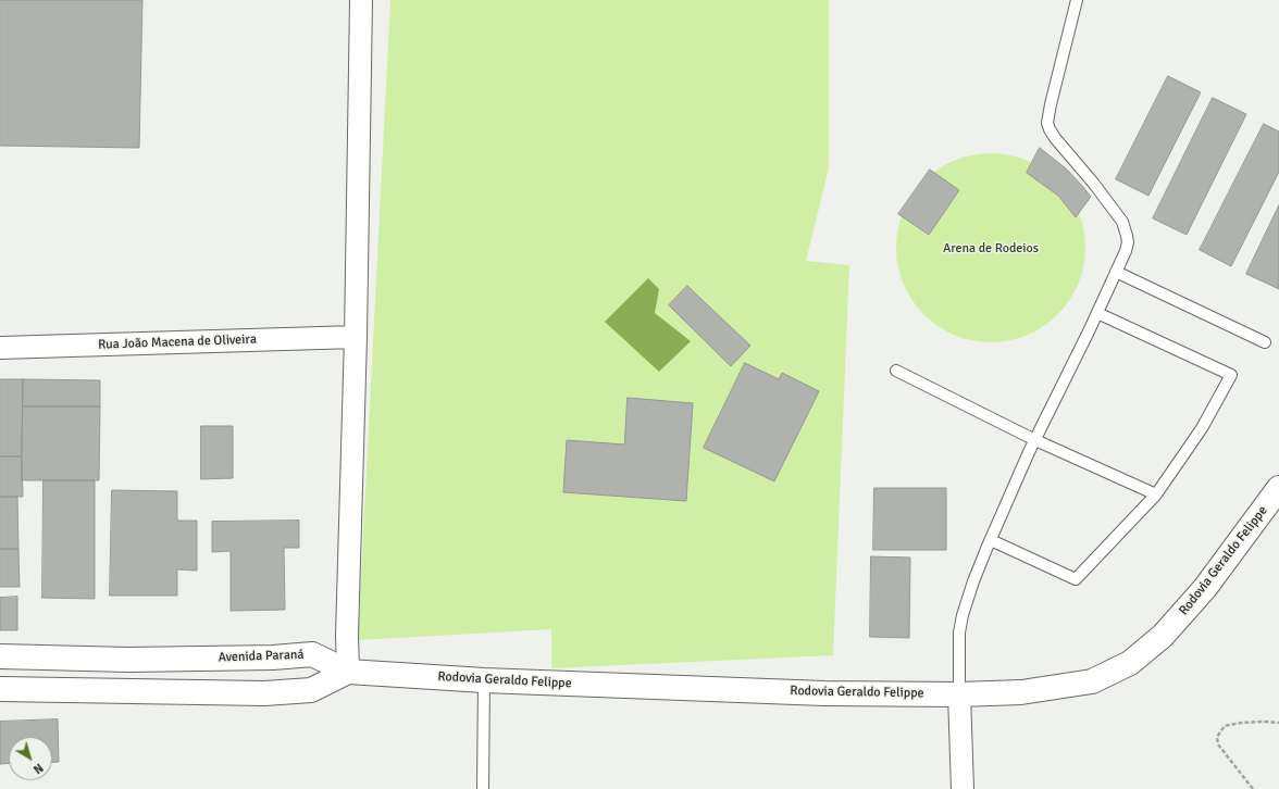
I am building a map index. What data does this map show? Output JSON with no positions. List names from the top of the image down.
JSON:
{
  "streets": {
    "main road": ["Rodovia Geraldo Felippe", "Avenida Paraná"],
    "street": ["Rua João Macena de Oliveira"]
  },
  "crossings": [
    ["Rodovia Geraldo Felippe", "Avenida Paraná"]
  ],
  "parks": ["Arena de Rodeios"],
  "north": "bottom right"
}
